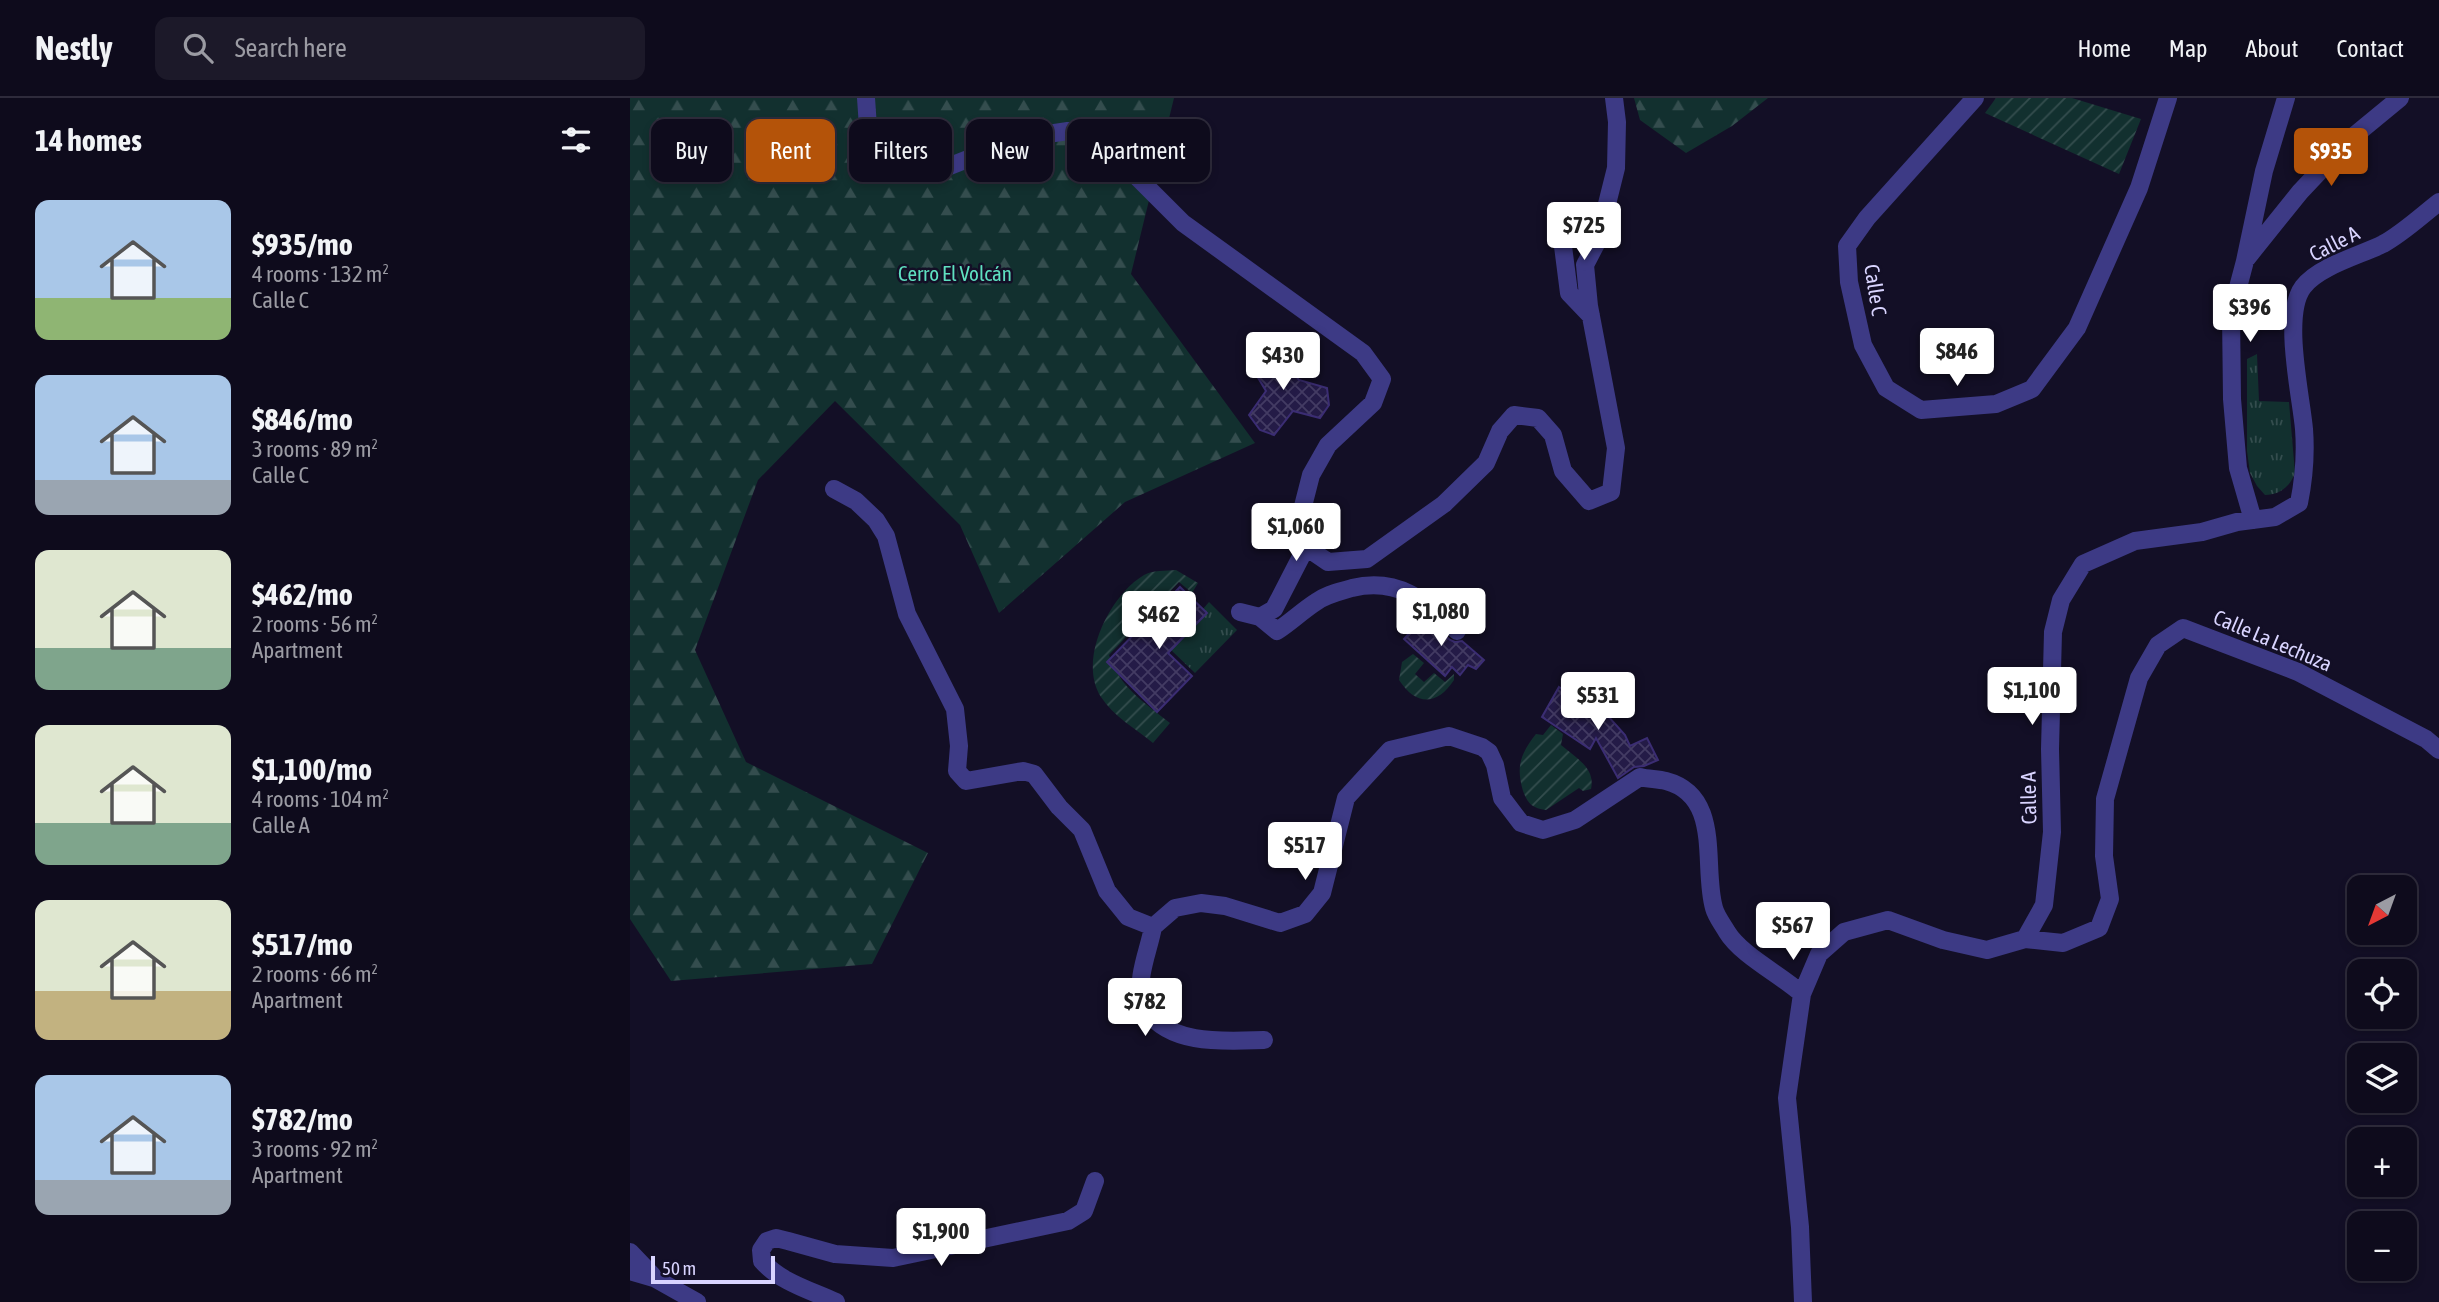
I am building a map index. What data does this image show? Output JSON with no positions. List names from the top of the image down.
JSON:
{
  "streets": {
    "street": ["Calle A", "Calle C", "Calle La Lechuza"]
  },
  "crossings": [
    ["Calle A", "Calle La Lechuza"]
  ],
  "parks": ["Cerro El Volcán"],
  "scale_bar": "50 m",
  "north": "bottom left",
  "page": {
    "header": "Nestly",
    "search": "Search here",
    "nav": [
      "Home",
      "Map",
      "About",
      "Contact"
    ],
    "heading": "14 homes",
    "chip": [
      "Buy",
      "Rent",
      "Filters",
      "New",
      "Apartment"
    ],
    "price": [
      "$935",
      "$725",
      "$396",
      "$846",
      "$430",
      "$1,060",
      "$1,080",
      "$462",
      "$1,100",
      "$531",
      "$517",
      "$567",
      "$782",
      "$1,900"
    ],
    "list": [
      {
        "name": "$935/mo",
        "note": "4 rooms · 132 m² · Calle C"
      },
      {
        "name": "$846/mo",
        "note": "3 rooms · 89 m² · Calle C"
      },
      {
        "name": "$462/mo",
        "note": "2 rooms · 56 m² · Apartment"
      },
      {
        "name": "$1,100/mo",
        "note": "4 rooms · 104 m² · Calle A"
      },
      {
        "name": "$517/mo",
        "note": "2 rooms · 66 m² · Apartment"
      },
      {
        "name": "$782/mo",
        "note": "3 rooms · 92 m² · Apartment"
      }
    ],
    "map_buttons": ["+", "−"],
    "scale": "50 m"
  }
}
